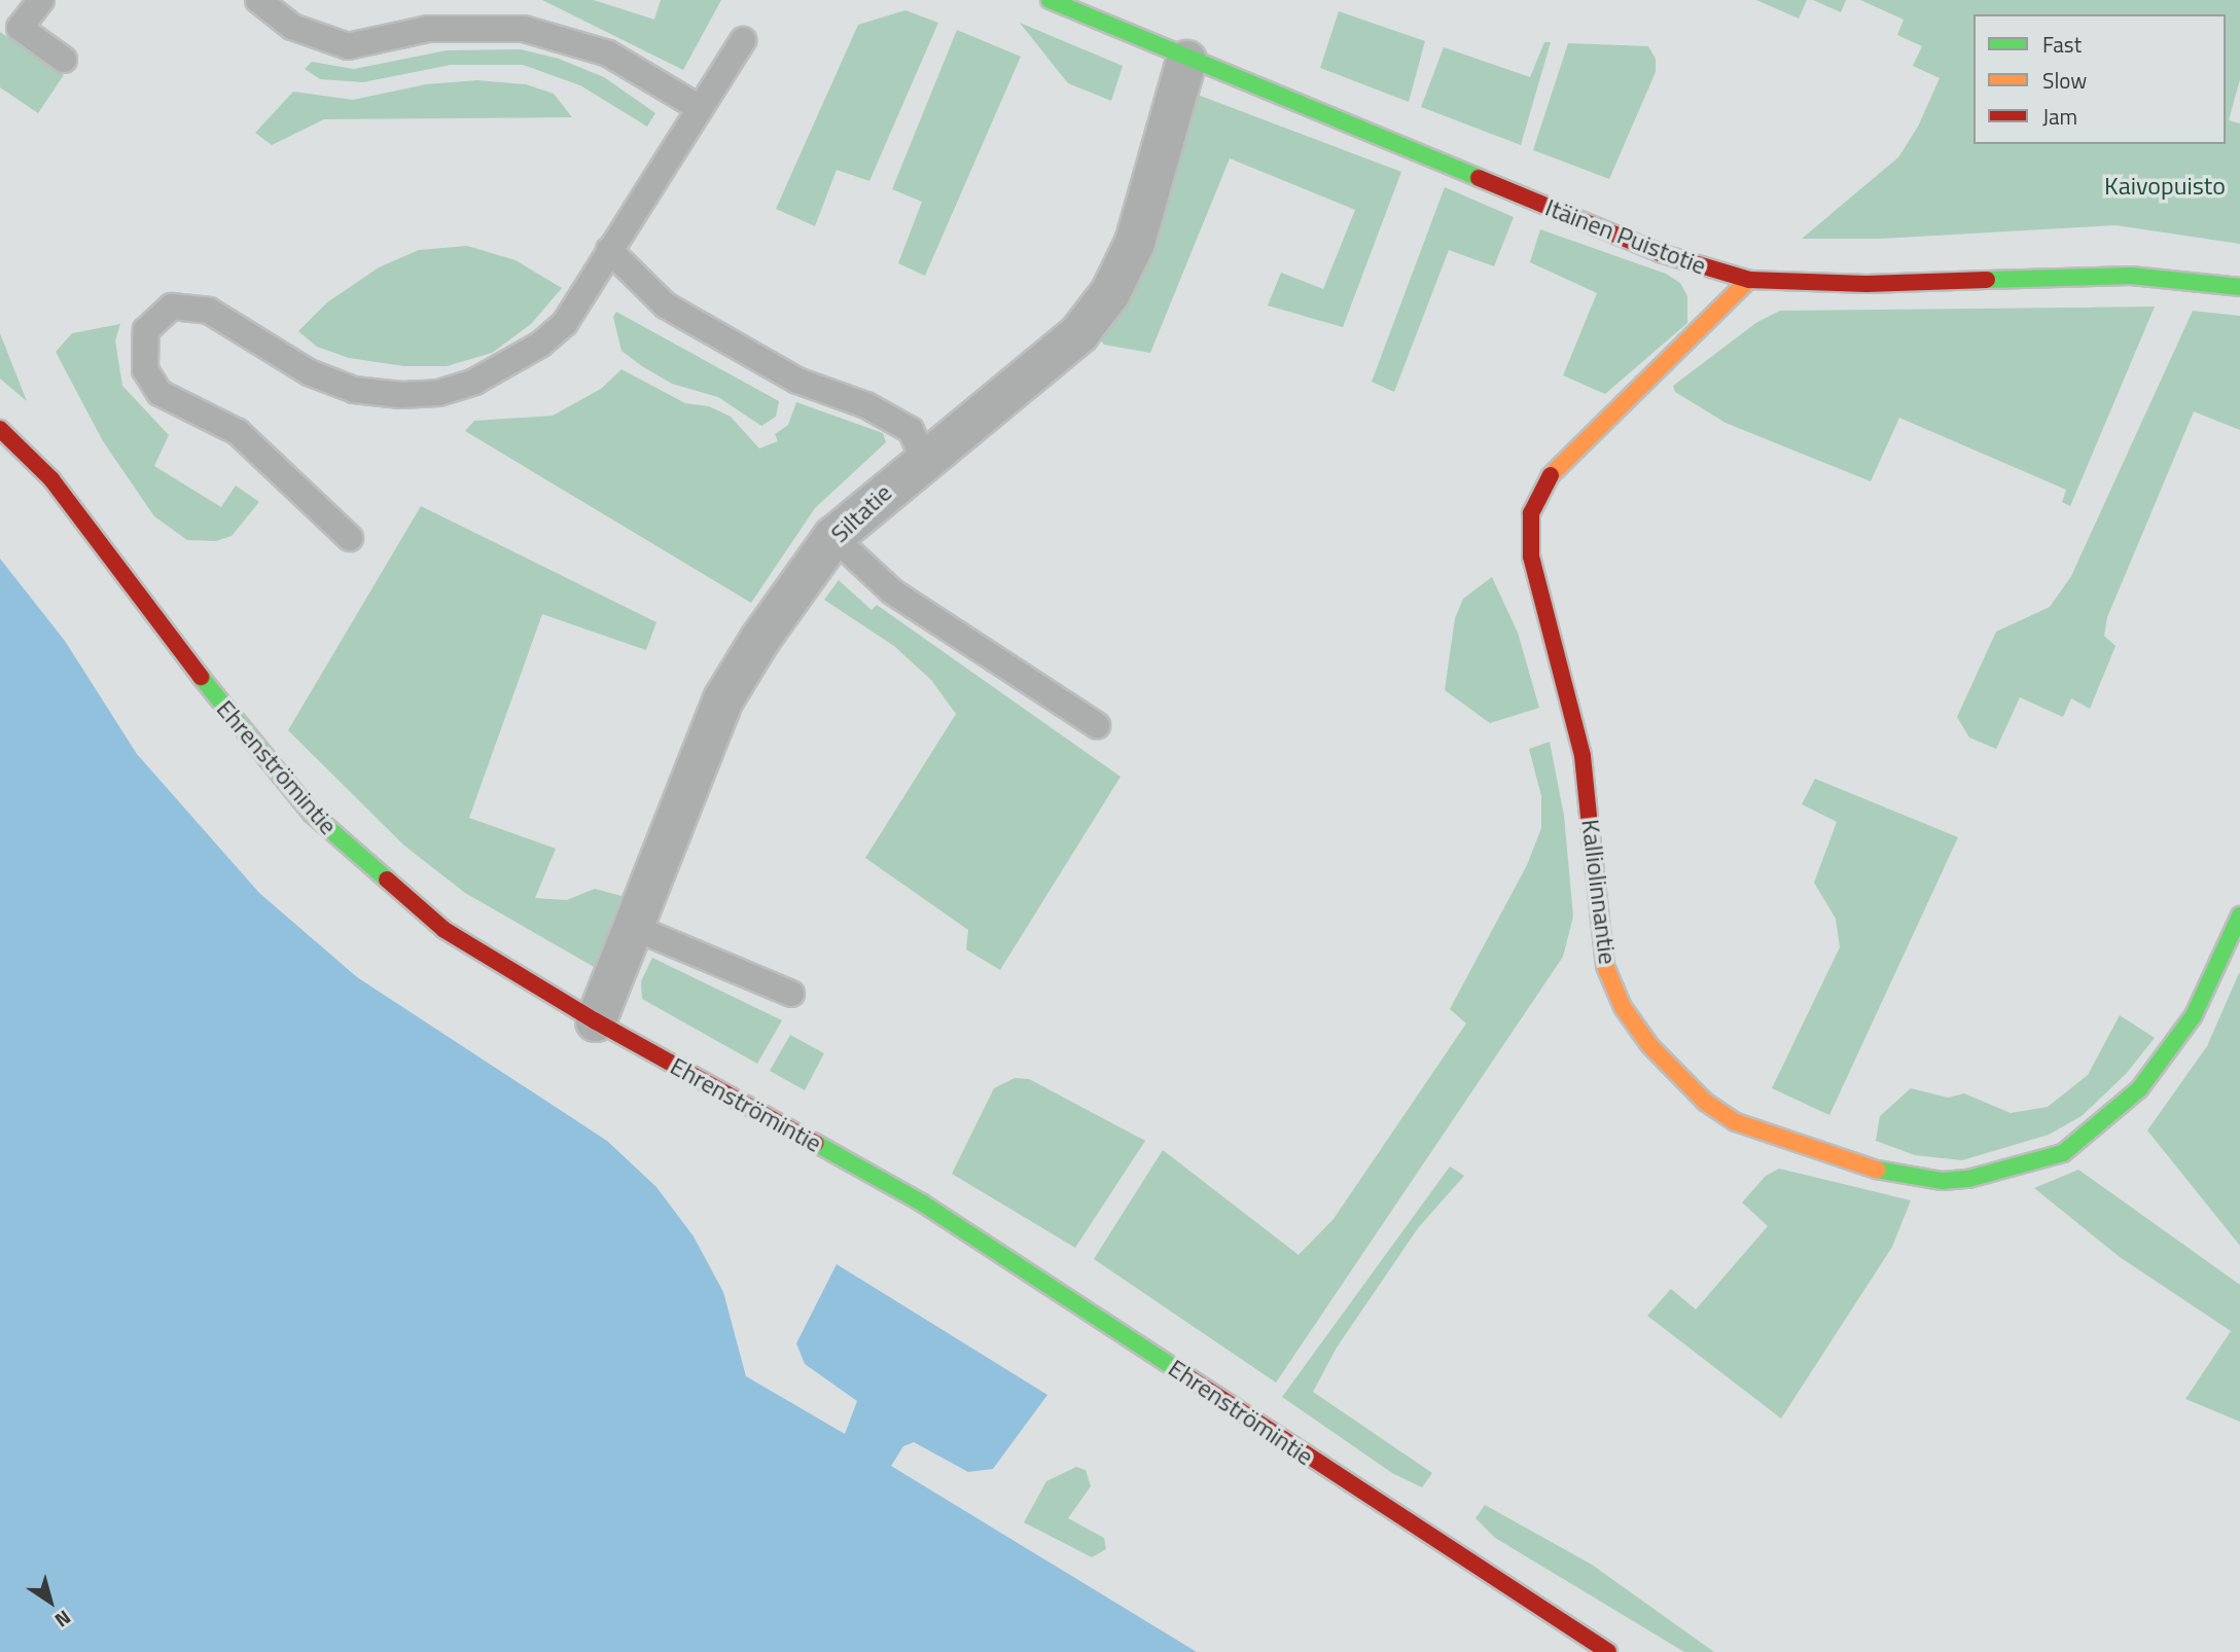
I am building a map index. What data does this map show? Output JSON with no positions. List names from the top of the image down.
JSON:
{
  "streets": {
    "street": [
      "Itäinen Puistotie",
      "Siltatie",
      "Ehrenströmintie",
      "Kalliolinnantie"
    ]
  },
  "crossings": [
    ["Itäinen Puistotie", "Siltatie"],
    ["Itäinen Puistotie", "Kalliolinnantie"],
    ["Siltatie", "Ehrenströmintie"]
  ],
  "parks": ["Kaivopuisto"],
  "legend": ["Fast", "Slow", "Jam"],
  "north": "bottom right"
}
